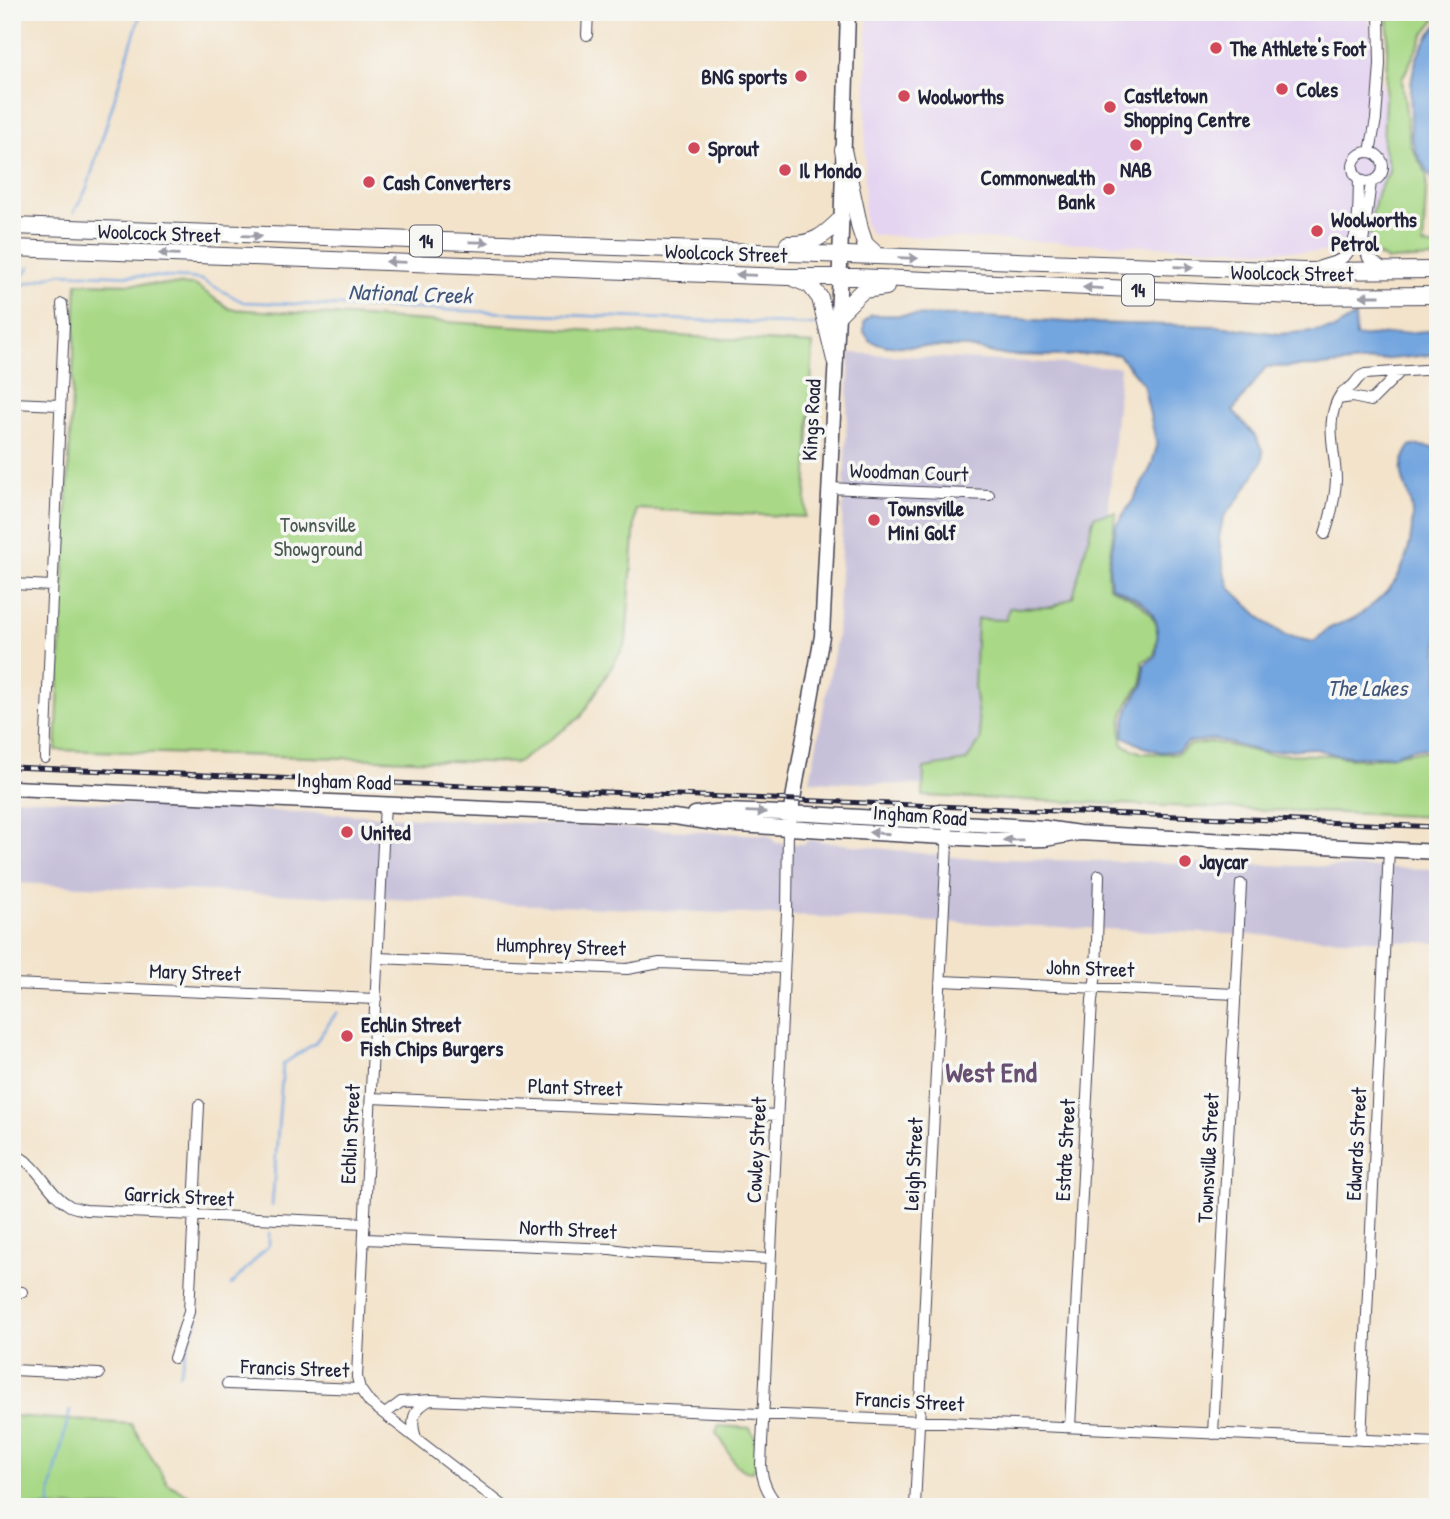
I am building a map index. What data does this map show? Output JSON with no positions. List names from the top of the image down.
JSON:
{
  "streets": {
    "main road": [
      "Woolcock Street",
      "14",
      "Kings Road",
      "Ingham Road"
    ],
    "street": [
      "Woodman Court",
      "Humphrey Street",
      "John Street",
      "Mary Street",
      "Plant Street",
      "Echlin Street",
      "Edwards Street",
      "Cowley Street",
      "Estate Street",
      "Townsville Street",
      "Leigh Street",
      "Garrick Street",
      "North Street",
      "Francis Street"
    ]
  },
  "crossings": [
    ["Woolcock Street", "Kings Road"],
    ["Kings Road", "Woodman Court"],
    ["Kings Road", "Ingham Road"],
    ["Kings Road", "Cowley Street"],
    ["Ingham Road", "Echlin Street"],
    ["Ingham Road", "Edwards Street"],
    ["Ingham Road", "Cowley Street"],
    ["Ingham Road", "Leigh Street"],
    ["Humphrey Street", "Echlin Street"],
    ["Humphrey Street", "Cowley Street"],
    ["John Street", "Estate Street"],
    ["John Street", "Townsville Street"],
    ["John Street", "Leigh Street"],
    ["Mary Street", "Echlin Street"],
    ["Plant Street", "Echlin Street"],
    ["Plant Street", "Cowley Street"],
    ["Echlin Street", "Garrick Street"],
    ["Echlin Street", "North Street"],
    ["Echlin Street", "Francis Street"],
    ["Edwards Street", "Francis Street"],
    ["Cowley Street", "North Street"],
    ["Cowley Street", "Francis Street"],
    ["Estate Street", "Francis Street"],
    ["Townsville Street", "Francis Street"],
    ["Leigh Street", "Francis Street"]
  ],
  "districts": ["West End"],
  "water": ["National Creek", "The Lakes"],
  "parks": ["Townsville Showground"],
  "places": [
    "The Athlete's Foot",
    "BNG sports",
    "Coles",
    "Woolworths",
    "Castletown Shopping Centre",
    "NAB",
    "Sprout",
    "Il Mondo",
    "Cash Converters",
    "Commonwealth Bank",
    "Woolworths Petrol",
    "Townsville Mini Golf",
    "United",
    "Jaycar",
    "Echlin Street Fish Chips Burgers"
  ]
}
